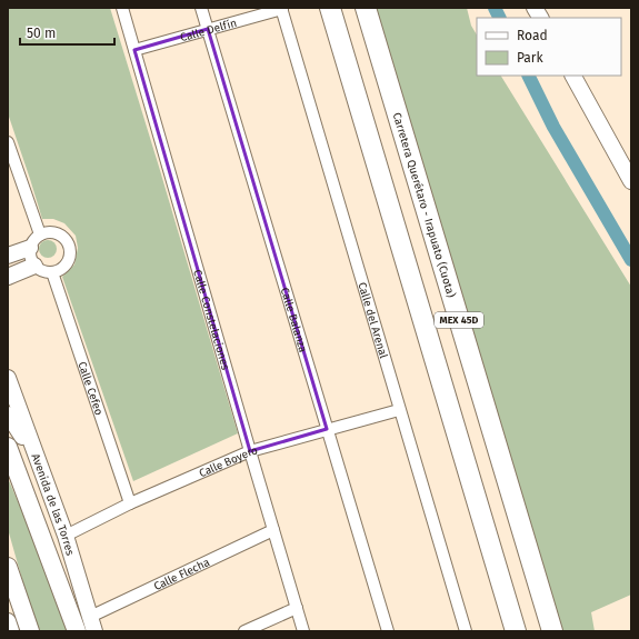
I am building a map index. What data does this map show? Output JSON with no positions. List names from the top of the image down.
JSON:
{
  "streets": {
    "highway": ["Carretera Querétaro - Irapuato (Cuota)", "MEX 45D"],
    "main road": ["Avenida de las Torres"],
    "street": [
      "Calle Delfín",
      "Calle Balanza",
      "Calle Constelaciones",
      "Calle del Arenal",
      "Calle Cefeo",
      "Calle Boyero",
      "Calle Flecha"
    ]
  },
  "crossings": [
    ["Calle Delfín", "Calle Balanza"],
    ["Calle Delfín", "Calle Constelaciones"],
    ["Calle Delfín", "Calle del Arenal"],
    ["Calle Balanza", "Calle Boyero"],
    ["Calle Constelaciones", "Calle Boyero"],
    ["Calle Constelaciones", "Calle Flecha"],
    ["Calle del Arenal", "Calle Boyero"],
    ["Calle Cefeo", "Calle Boyero"],
    ["Calle Boyero", "Avenida de las Torres"],
    ["Avenida de las Torres", "Calle Flecha"]
  ],
  "legend": ["Road", "Park"],
  "scale_bar": "50 m"
}
